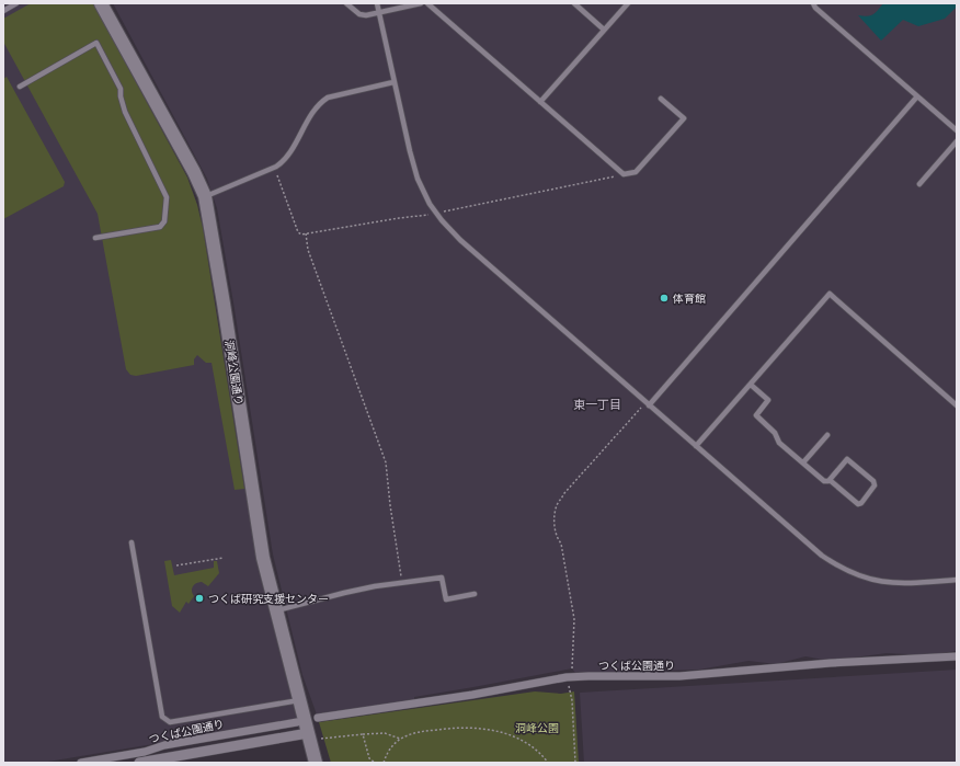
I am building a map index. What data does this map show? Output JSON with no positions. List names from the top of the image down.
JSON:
{
  "streets": {
    "street": ["洞峰公園通り", "つくば公園通り"]
  },
  "districts": ["東一丁目"],
  "parks": ["洞峰公園"],
  "places": ["体育館", "つくば研究支援センター"]
}
